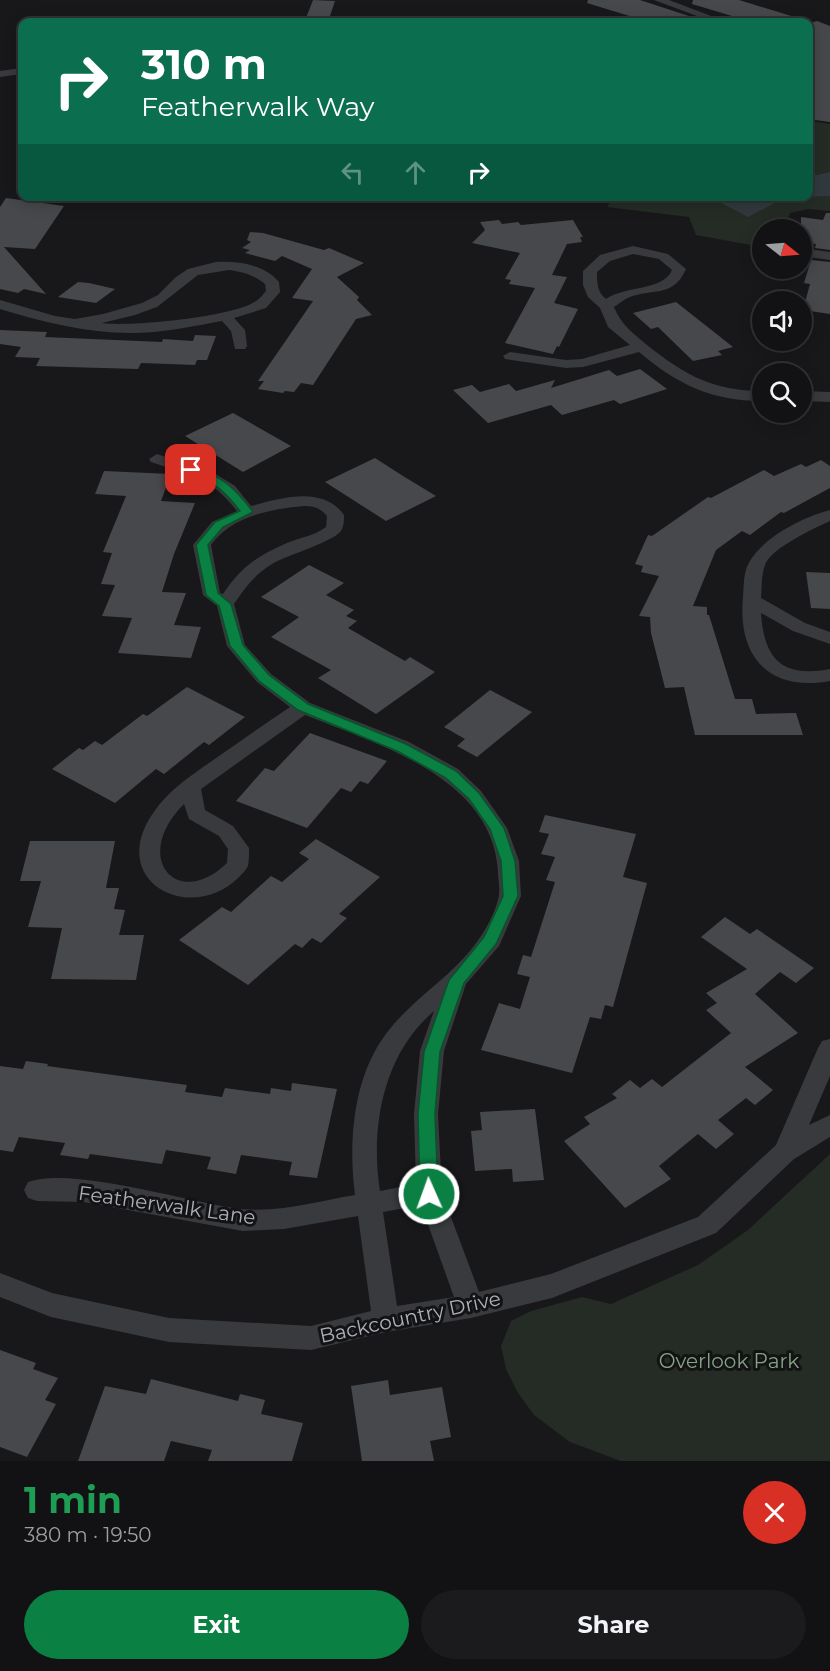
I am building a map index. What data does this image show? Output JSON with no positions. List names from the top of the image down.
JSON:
{
  "streets": {
    "street": ["Featherwalk Lane", "Backcountry Drive"]
  },
  "parks": ["Overlook Park"],
  "north": "right",
  "page": {
    "turn": ["310 m", "Featherwalk Way"],
    "heading": ["1 min", "380 m · 19:50"],
    "buttons": ["Exit", "Share"]
  }
}
